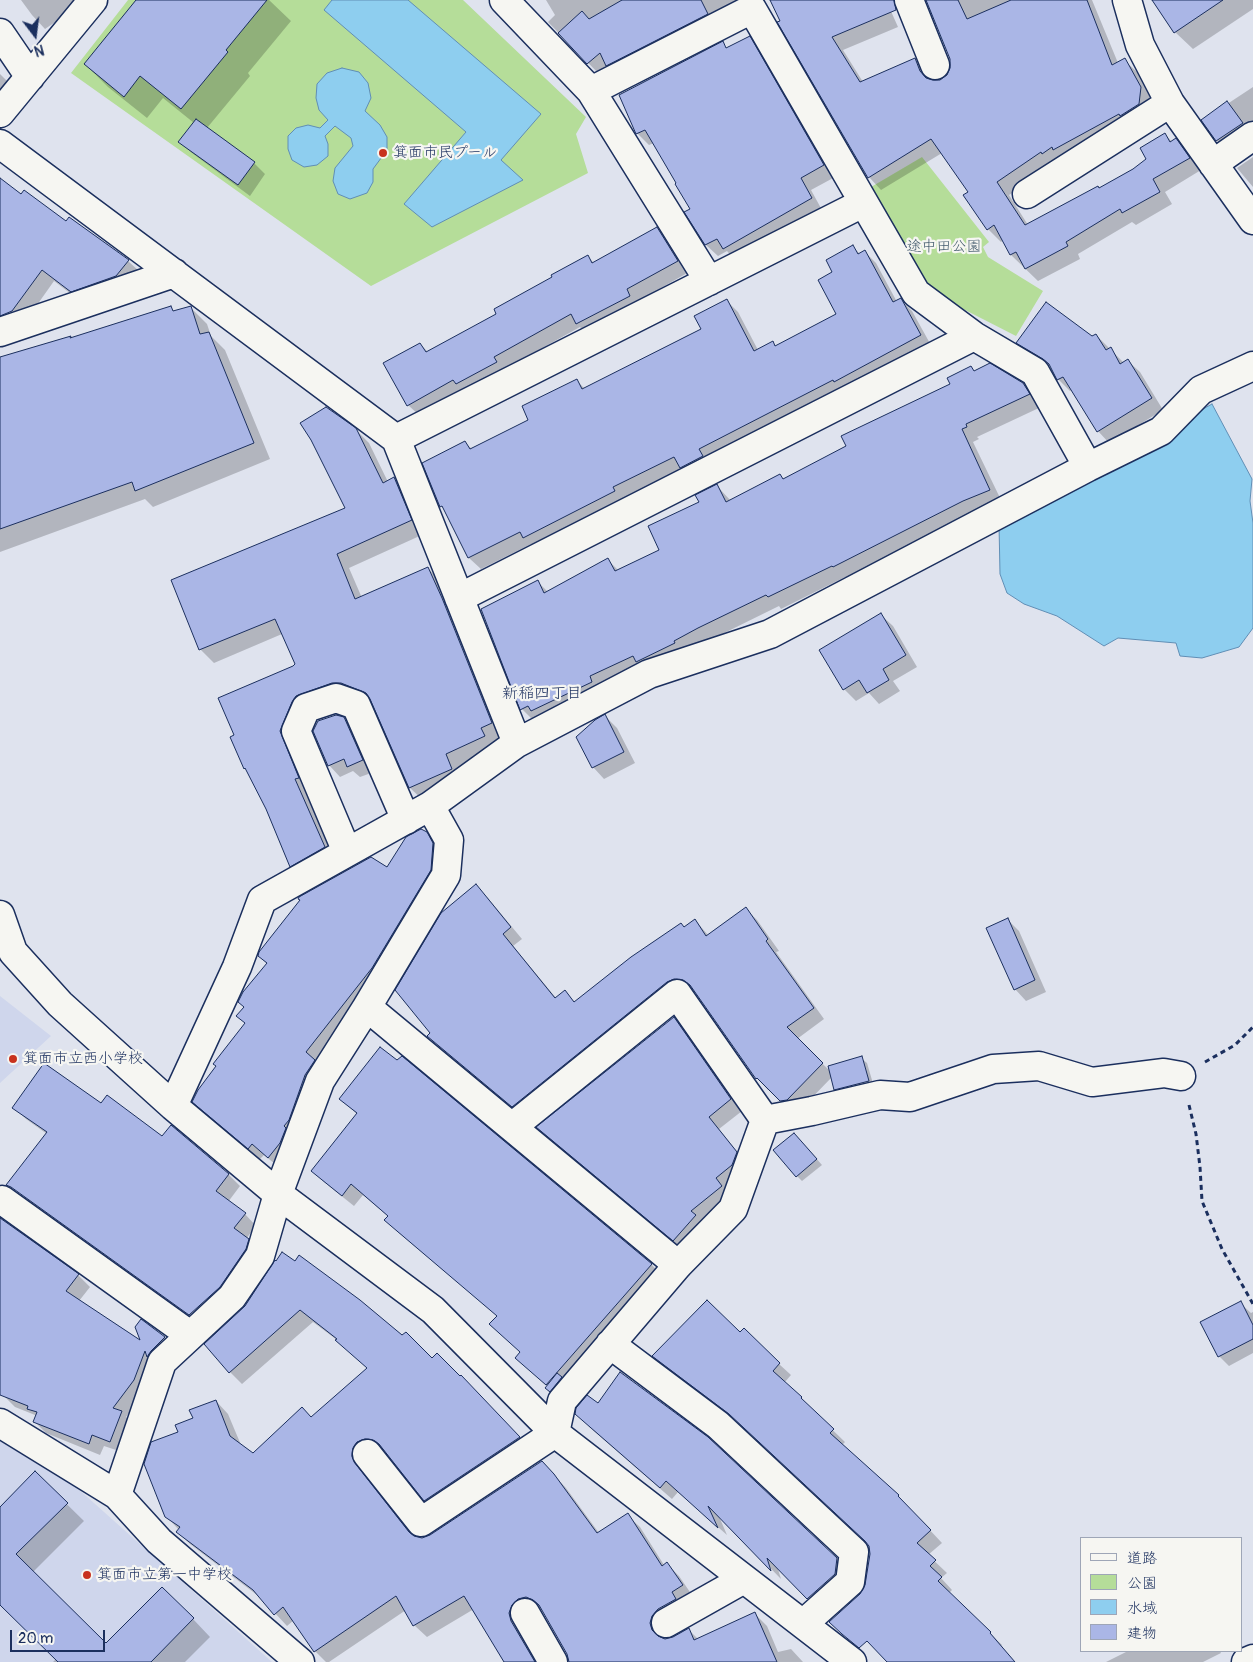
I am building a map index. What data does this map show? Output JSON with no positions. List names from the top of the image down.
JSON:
{
  "districts": ["新稲四丁目"],
  "parks": ["途中田公園"],
  "places": ["箕面市民プール", "箕面市立西小学校", "箕面市立第一中学校"],
  "legend": [
    "道路",
    "公園",
    "水域",
    "建物"
  ],
  "scale_bar": "20 m",
  "north": "bottom"
}
